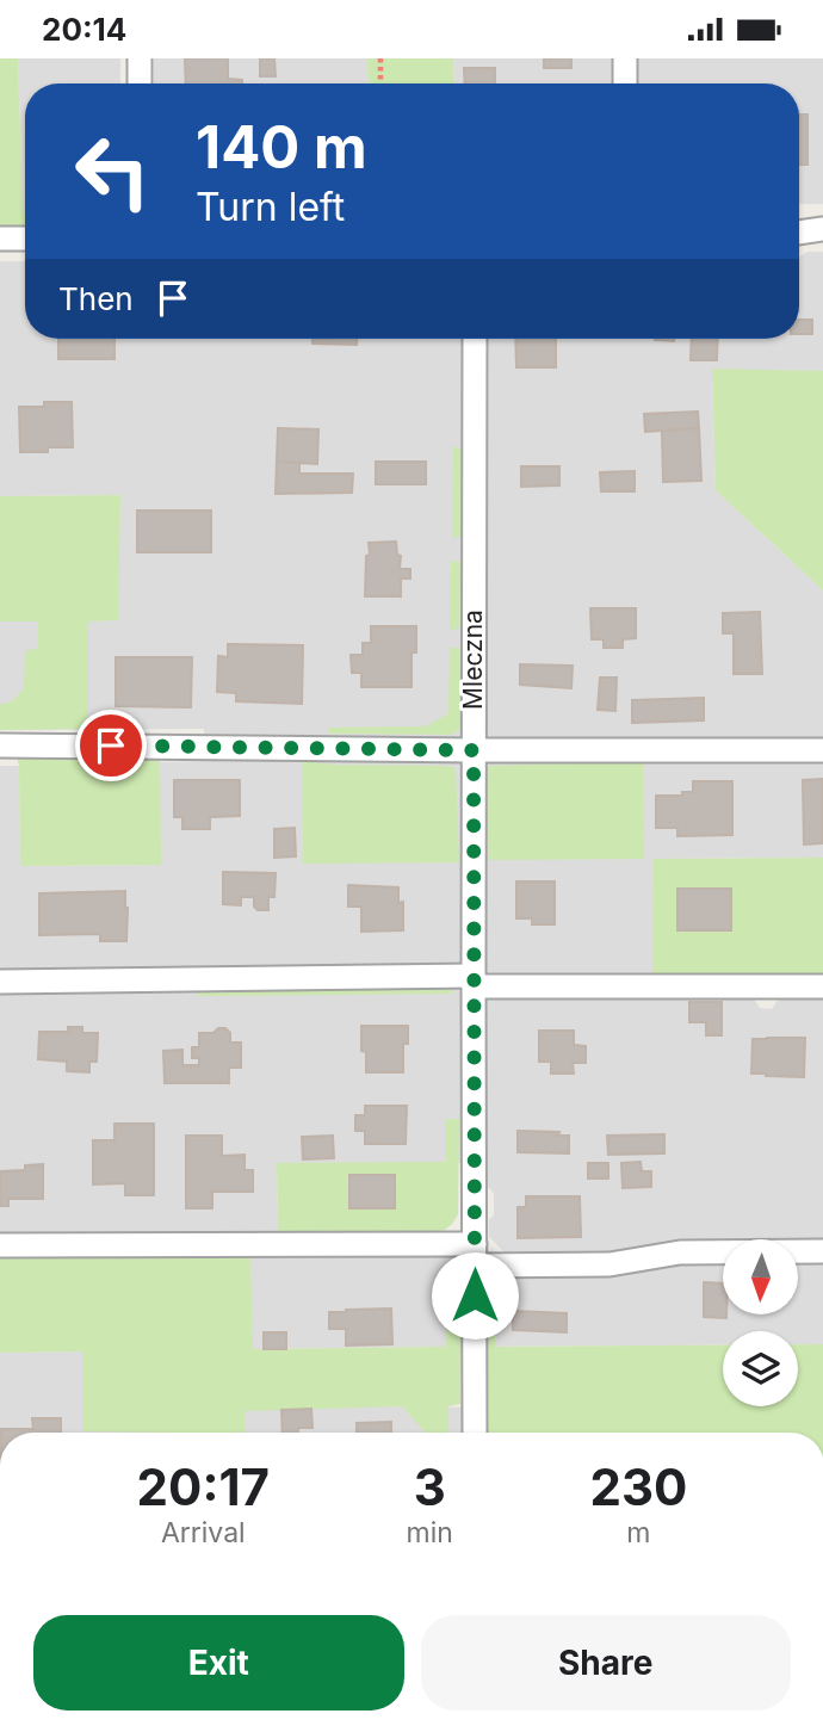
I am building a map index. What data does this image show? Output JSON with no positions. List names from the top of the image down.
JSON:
{
  "streets": {
    "street": ["Mleczna"]
  },
  "north": "bottom",
  "page": {
    "status": "20:14",
    "turn": ["140 m", "Turn left"],
    "then": "Then",
    "eta": [
      "20:17",
      "Arrival",
      "3",
      "min",
      "230",
      "m"
    ],
    "buttons": ["Exit", "Share"]
  }
}
